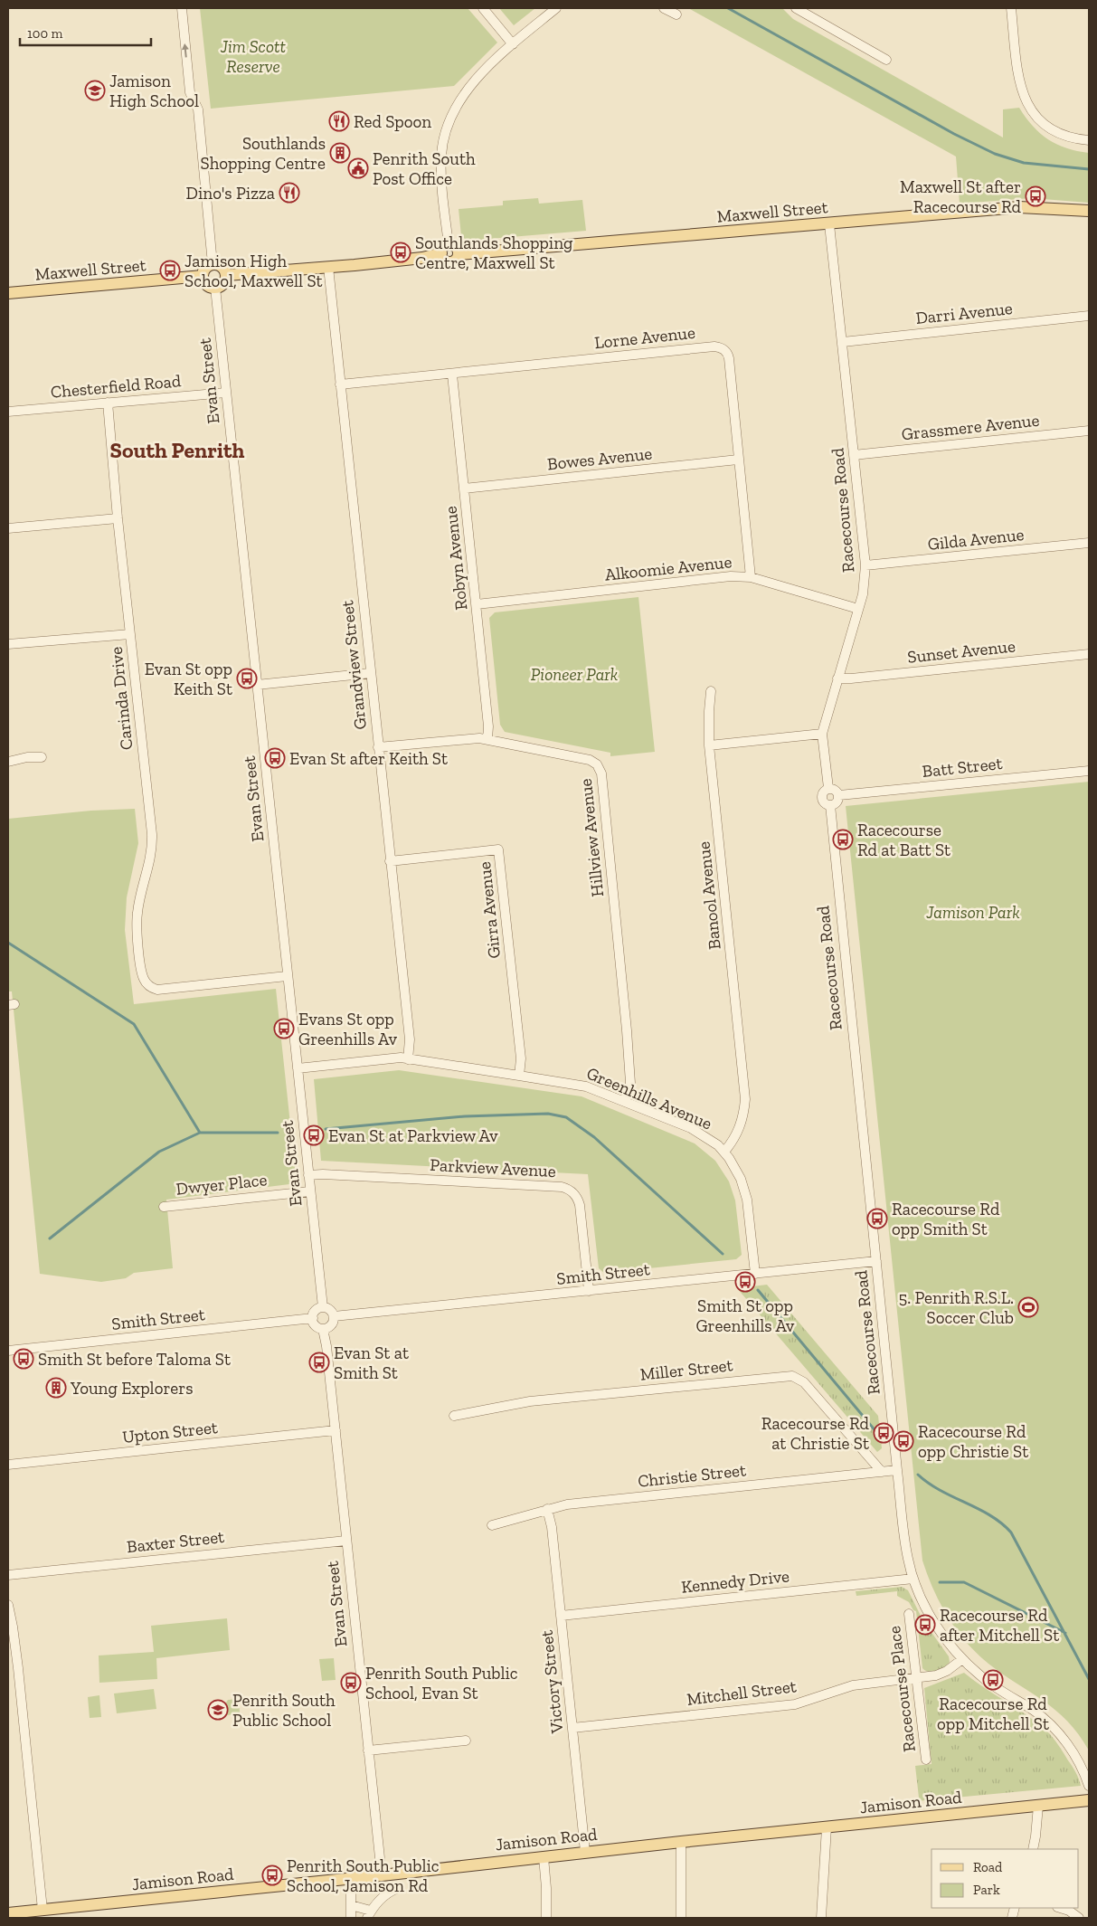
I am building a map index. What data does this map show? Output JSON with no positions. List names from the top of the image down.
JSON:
{
  "streets": {
    "main road": ["Maxwell Street", "Jamison Road"],
    "street": [
      "Darri Avenue",
      "Lorne Avenue",
      "Evan Street",
      "Chesterfield Road",
      "Grassmere Avenue",
      "Bowes Avenue",
      "Racecourse Road",
      "Gilda Avenue",
      "Robyn Avenue",
      "Alkoomie Avenue",
      "Sunset Avenue",
      "Grandview Street",
      "Carinda Drive",
      "Batt Street",
      "Hillview Avenue",
      "Banool Avenue",
      "Girra Avenue",
      "Greenhills Avenue",
      "Parkview Avenue",
      "Dwyer Place",
      "Smith Street",
      "Miller Street",
      "Upton Street",
      "Christie Street",
      "Baxter Street",
      "Kennedy Drive",
      "Victory Street",
      "Racecourse Place",
      "Mitchell Street"
    ]
  },
  "crossings": [
    ["Maxwell Street", "Evan Street"],
    ["Maxwell Street", "Racecourse Road"],
    ["Darri Avenue", "Racecourse Road"],
    ["Lorne Avenue", "Bowes Avenue"],
    ["Lorne Avenue", "Robyn Avenue"],
    ["Lorne Avenue", "Alkoomie Avenue"],
    ["Lorne Avenue", "Grandview Street"],
    ["Evan Street", "Chesterfield Road"],
    ["Evan Street", "Carinda Drive"],
    ["Evan Street", "Greenhills Avenue"],
    ["Evan Street", "Parkview Avenue"],
    ["Evan Street", "Dwyer Place"],
    ["Evan Street", "Smith Street"],
    ["Evan Street", "Upton Street"],
    ["Evan Street", "Baxter Street"],
    ["Evan Street", "Jamison Road"],
    ["Chesterfield Road", "Carinda Drive"],
    ["Grassmere Avenue", "Racecourse Road"],
    ["Bowes Avenue", "Robyn Avenue"],
    ["Racecourse Road", "Gilda Avenue"],
    ["Racecourse Road", "Alkoomie Avenue"],
    ["Racecourse Road", "Sunset Avenue"],
    ["Racecourse Road", "Batt Street"],
    ["Racecourse Road", "Smith Street"],
    ["Racecourse Road", "Christie Street"],
    ["Racecourse Road", "Kennedy Drive"],
    ["Racecourse Road", "Mitchell Street"],
    ["Robyn Avenue", "Alkoomie Avenue"],
    ["Robyn Avenue", "Hillview Avenue"],
    ["Grandview Street", "Hillview Avenue"],
    ["Grandview Street", "Girra Avenue"],
    ["Grandview Street", "Greenhills Avenue"],
    ["Hillview Avenue", "Greenhills Avenue"],
    ["Banool Avenue", "Greenhills Avenue"],
    ["Girra Avenue", "Greenhills Avenue"],
    ["Greenhills Avenue", "Smith Street"],
    ["Parkview Avenue", "Smith Street"],
    ["Miller Street", "Christie Street"],
    ["Christie Street", "Victory Street"],
    ["Kennedy Drive", "Victory Street"],
    ["Victory Street", "Mitchell Street"],
    ["Victory Street", "Jamison Road"],
    ["Racecourse Place", "Mitchell Street"]
  ],
  "districts": ["South Penrith"],
  "parks": ["Jim Scott Reserve", "Pioneer Park", "Jamison Park"],
  "places": {
    "school or university": ["Jamison High School", "Penrith South Public School"],
    "restaurant": ["Red Spoon", "Dino's Pizza"],
    "building": ["Southlands Shopping Centre", "Young Explorers"],
    "public building": ["Penrith South Post Office"],
    "bus stop": [
      "Maxwell St after Racecourse Rd",
      "Southlands Shopping Centre, Maxwell St",
      "Jamison High School, Maxwell St",
      "Evan St opp Keith St",
      "Evan St after Keith St",
      "Racecourse Rd at Batt St",
      "Evans St opp Greenhills Av",
      "Evan St at Parkview Av",
      "Racecourse Rd opp Smith St",
      "Smith St opp Greenhills Av",
      "Smith St before Taloma St",
      "Evan St at Smith St",
      "Racecourse Rd at Christie St",
      "Racecourse Rd opp Christie St",
      "Racecourse Rd after Mitchell St",
      "Racecourse Rd opp Mitchell St",
      "Penrith South Public School, Evan St",
      "Penrith South Public School, Jamison Rd"
    ],
    "sports": ["5. Penrith R.S.L. Soccer Club"]
  },
  "legend": ["Road", "Park"],
  "scale_bar": "100 m"
}
